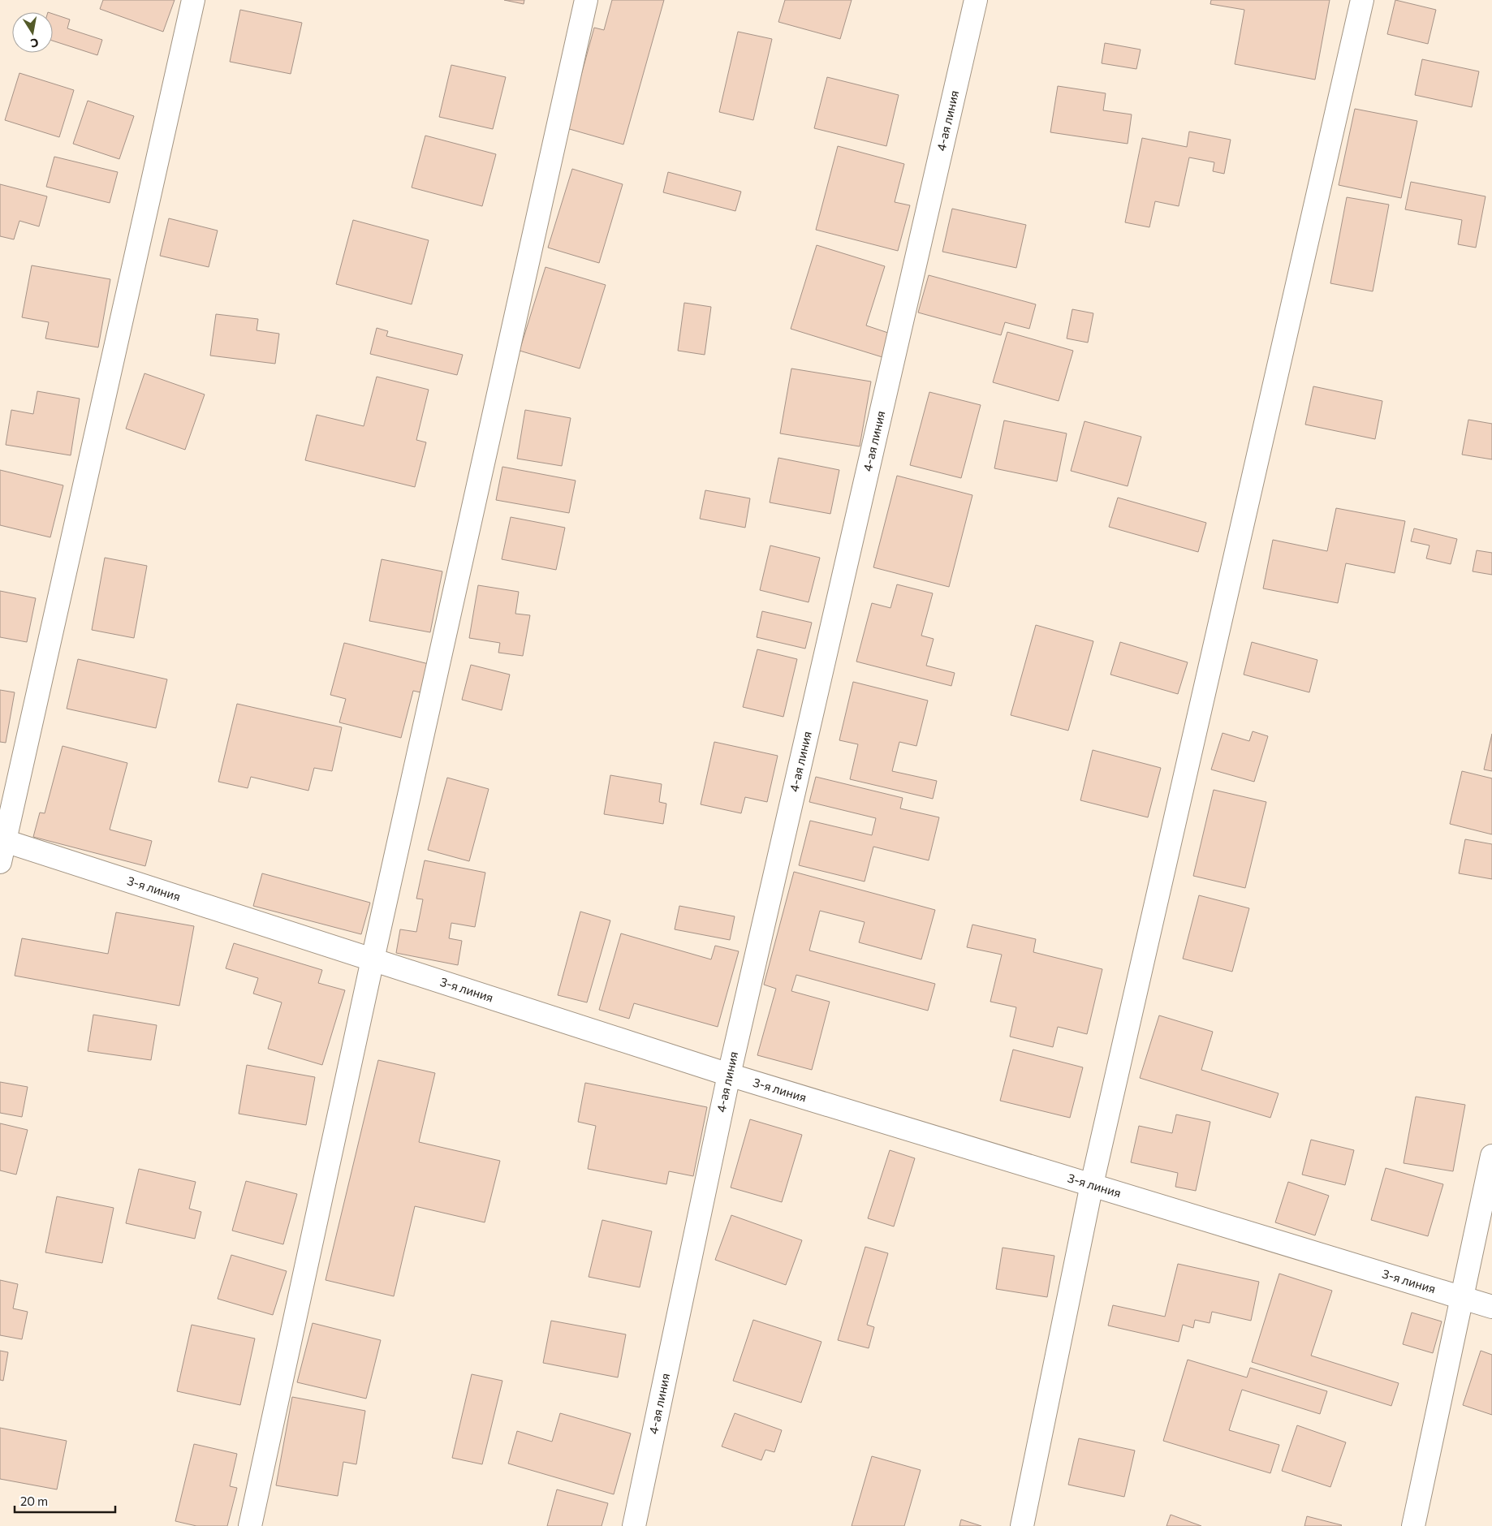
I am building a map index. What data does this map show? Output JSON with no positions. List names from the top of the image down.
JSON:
{
  "streets": {
    "street": ["4-ая линия", "3-я линия"]
  },
  "crossings": [
    ["4-ая линия", "3-я линия"]
  ],
  "scale_bar": "20 m",
  "north": "bottom"
}
